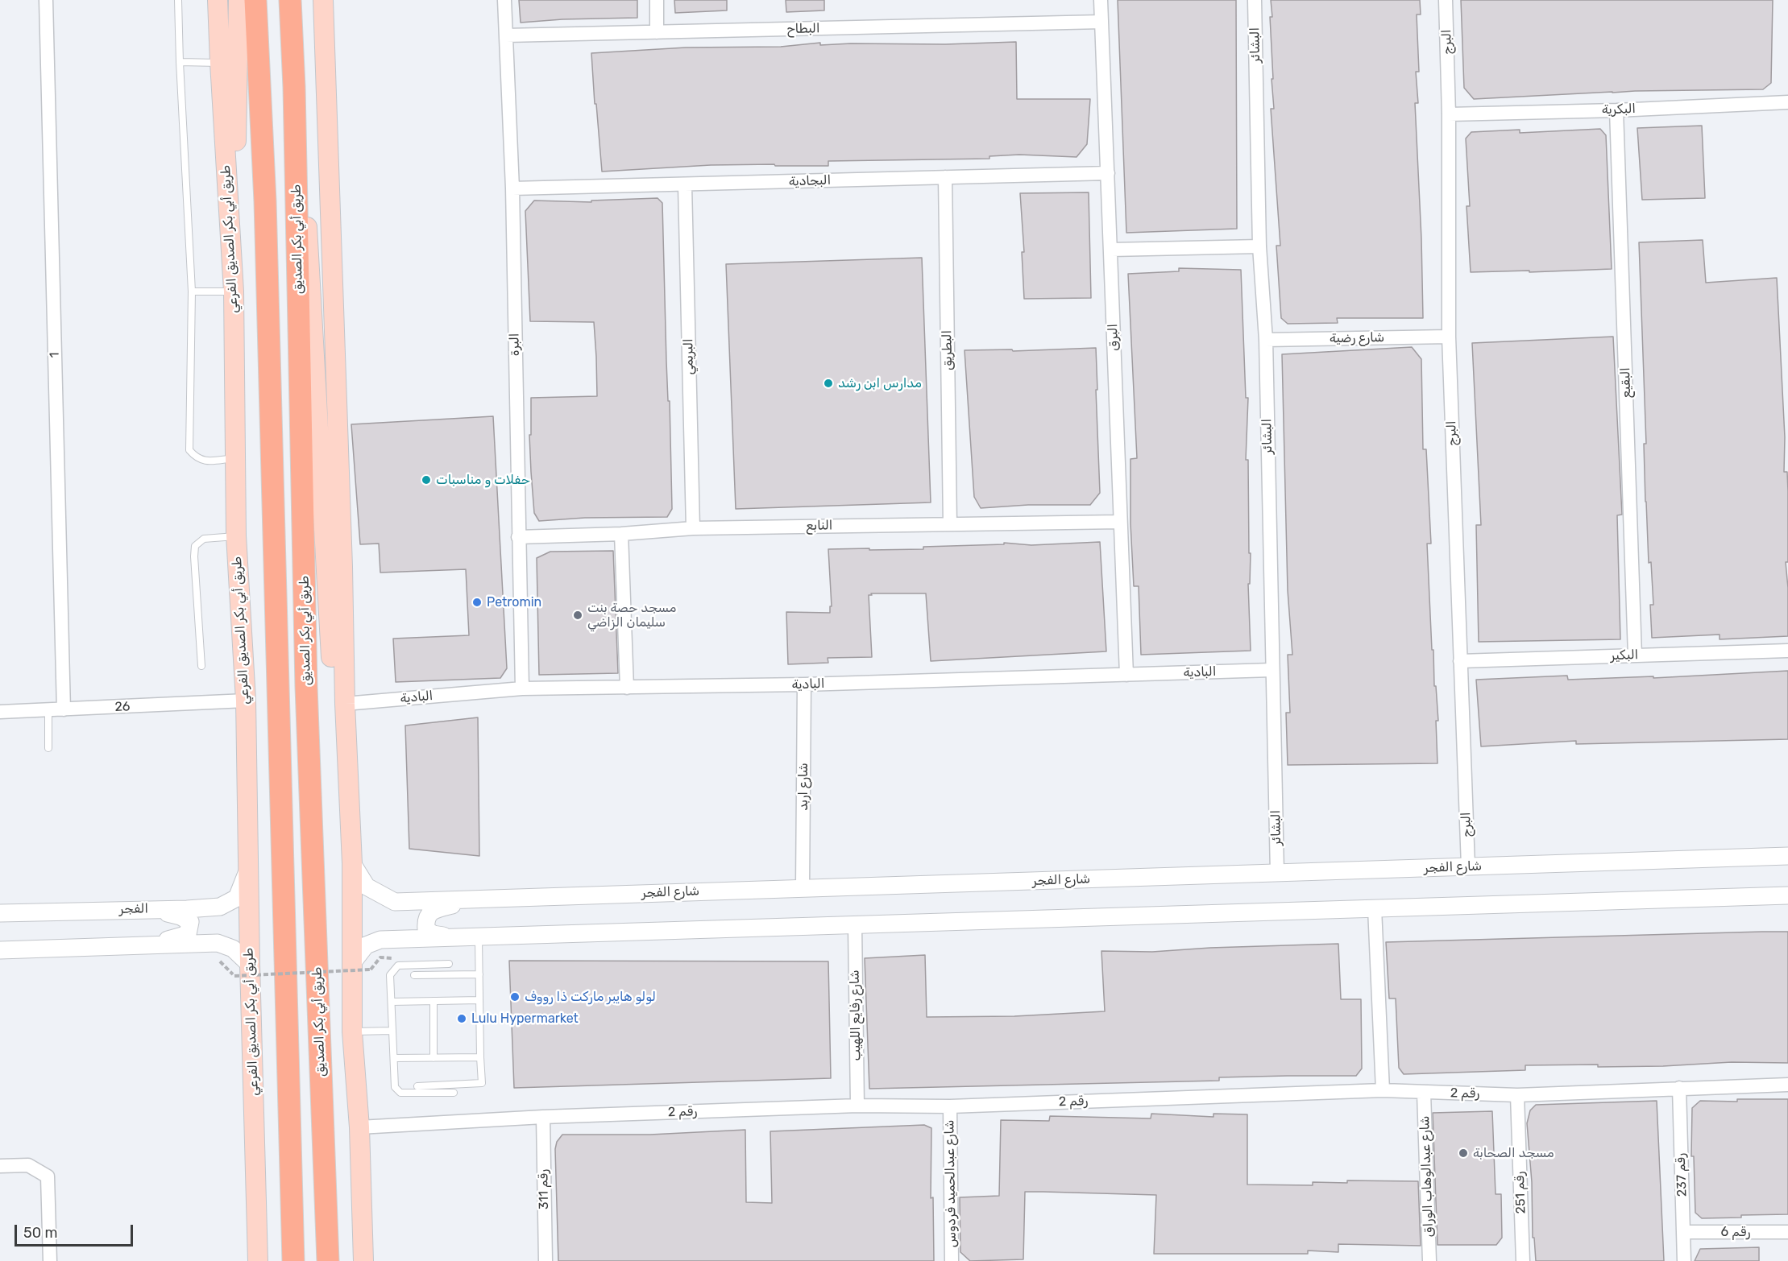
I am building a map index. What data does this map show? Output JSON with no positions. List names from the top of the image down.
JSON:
{
  "streets": {
    "main road": ["طريق أبي بكر الصديق الفرعي", "طريق أبي بكر الصديق"],
    "street": [
      "البطاح",
      "البرج",
      "البشائر",
      "البكرية",
      "البجادية",
      "البرق",
      "شارع رضية",
      "البرة",
      "البطريق",
      "1",
      "البريمي",
      "البقيع",
      "النابع",
      "البكير",
      "البادية",
      "26",
      "شارع اربد",
      "شارع الفجر",
      "الفجر",
      "شارع رفايع اللهيب",
      "رقم 2",
      "رقم 237",
      "شارع عبدالوهاب الوراق",
      "شارع عبدالحميد فردوس",
      "رقم 311",
      "رقم 251",
      "رقم 6"
    ]
  },
  "crossings": [
    ["البطاح", "البرق"],
    ["البطاح", "البرة"],
    ["البرج", "البكرية"],
    ["البرج", "شارع رضية"],
    ["البرج", "البكير"],
    ["البرج", "شارع الفجر"],
    ["البشائر", "شارع رضية"],
    ["البشائر", "البادية"],
    ["البشائر", "شارع الفجر"],
    ["البكرية", "البقيع"],
    ["البجادية", "البرق"],
    ["البجادية", "البرة"],
    ["البجادية", "البطريق"],
    ["البجادية", "البريمي"],
    ["طريق أبي بكر الصديق الفرعي", "26"],
    ["طريق أبي بكر الصديق الفرعي", "الفجر"],
    ["البرق", "النابع"],
    ["البرق", "البادية"],
    ["البرة", "النابع"],
    ["البرة", "البادية"],
    ["البطريق", "النابع"],
    ["1", "26"],
    ["البريمي", "النابع"],
    ["البقيع", "البكير"],
    ["البادية", "شارع اربد"],
    ["شارع اربد", "شارع الفجر"],
    ["شارع رفايع اللهيب", "رقم 2"],
    ["رقم 2", "رقم 237"],
    ["رقم 2", "شارع عبدالوهاب الوراق"],
    ["رقم 2", "شارع عبدالحميد فردوس"],
    ["رقم 2", "رقم 311"],
    ["رقم 2", "رقم 251"],
    ["رقم 237", "رقم 6"]
  ],
  "places": [
    "مدارس ابن رشد",
    "حفلات و مناسبات",
    "Petromin",
    "مسجد حصة بنت سليمان الزاضي",
    "لولو هايبر ماركت ذا رووف",
    "Lulu Hypermarket",
    "مسجد الصحابة"
  ],
  "scale_bar": "50 m"
}
